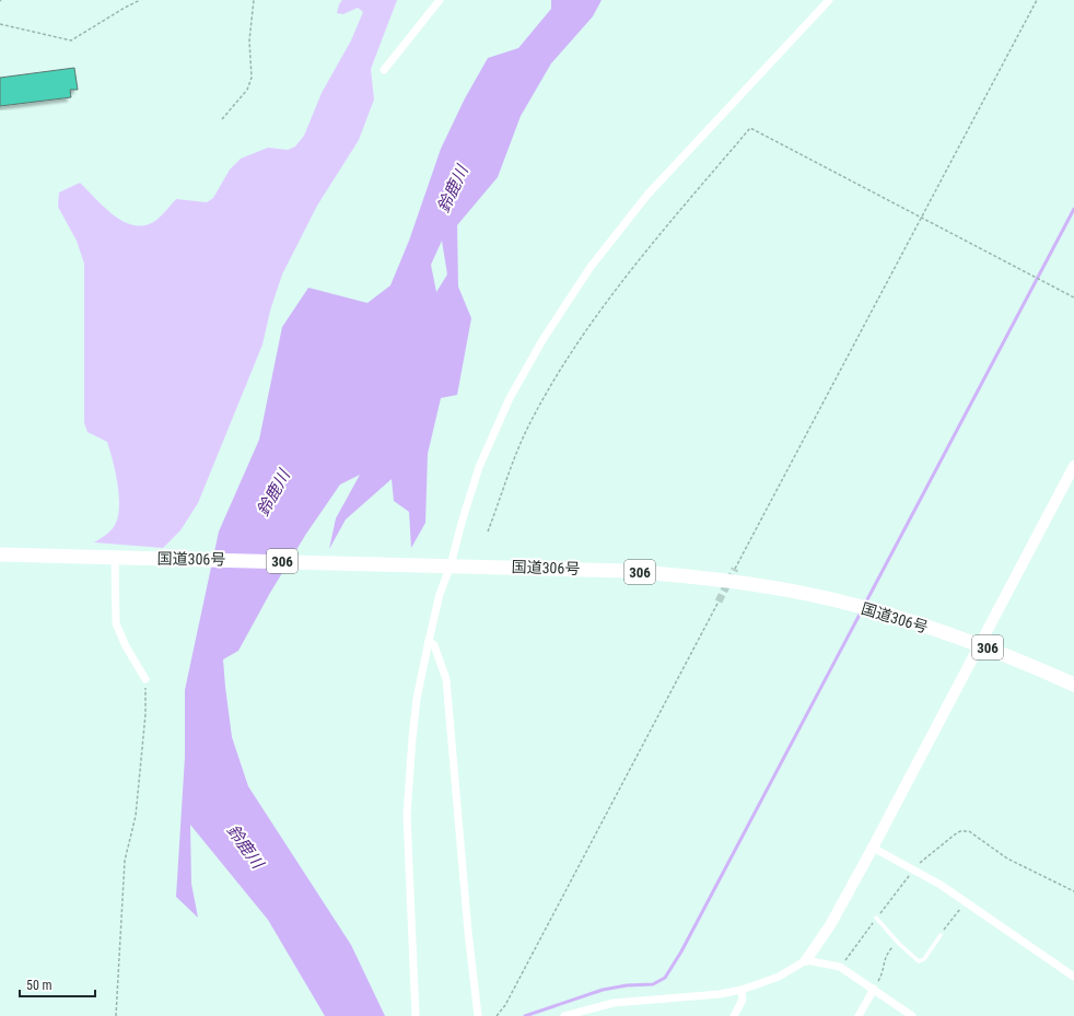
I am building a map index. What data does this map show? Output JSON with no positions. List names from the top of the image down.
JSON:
{
  "streets": {
    "highway": ["国道306号", "306"]
  },
  "water": ["鈴鹿川"],
  "scale_bar": "50 m"
}
